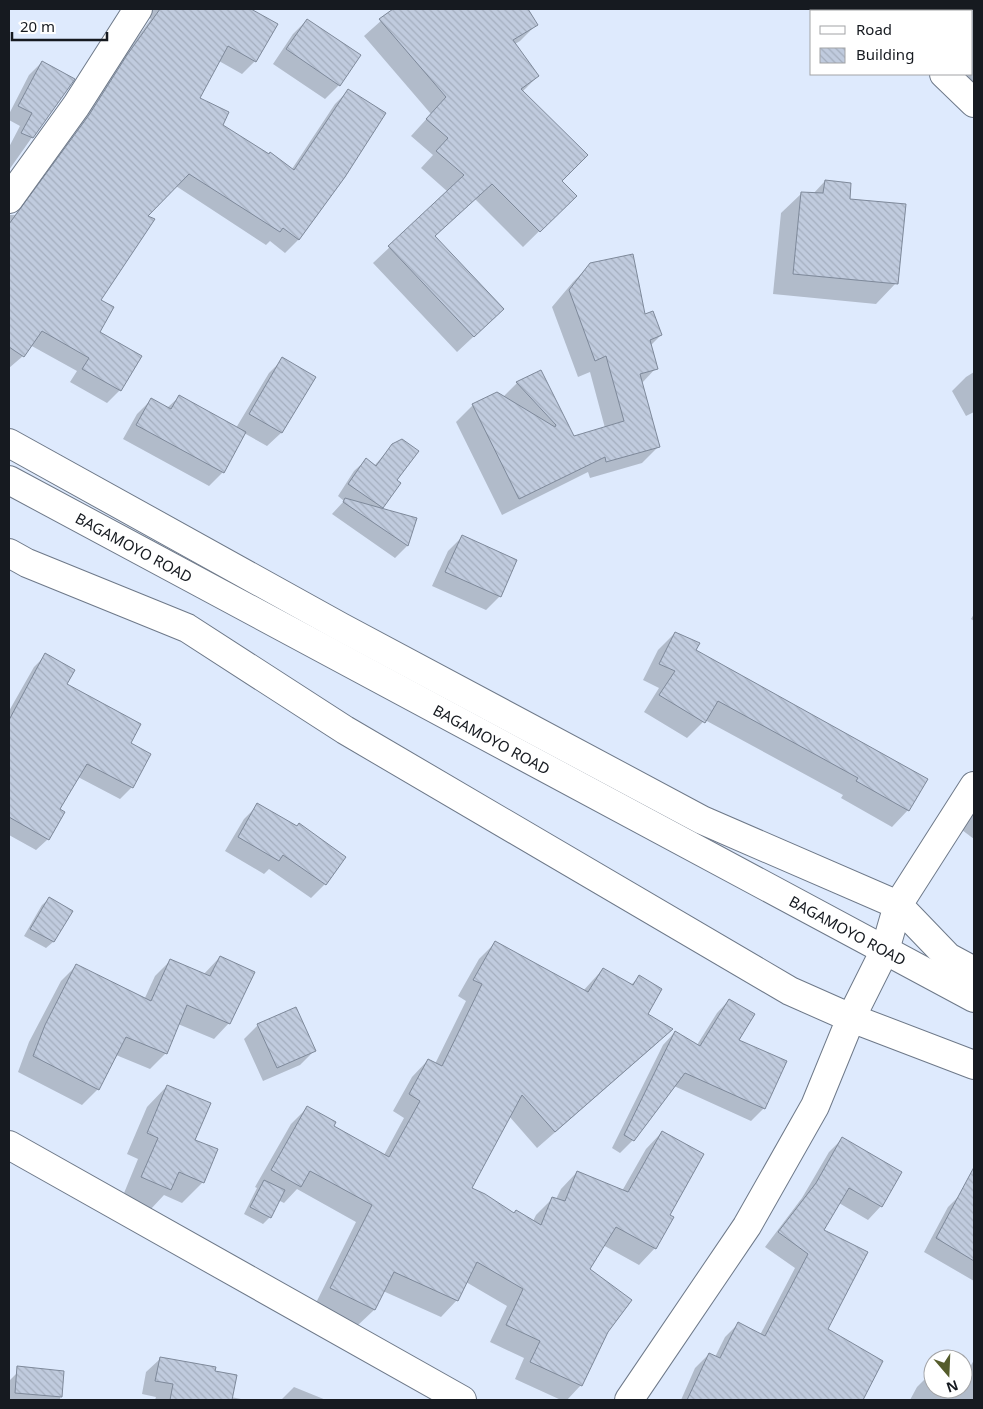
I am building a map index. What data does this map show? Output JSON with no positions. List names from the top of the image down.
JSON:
{
  "streets": {
    "main road": ["BAGAMOYO ROAD"]
  },
  "legend": ["Road", "Building"],
  "scale_bar": "20 m",
  "north": "bottom"
}
